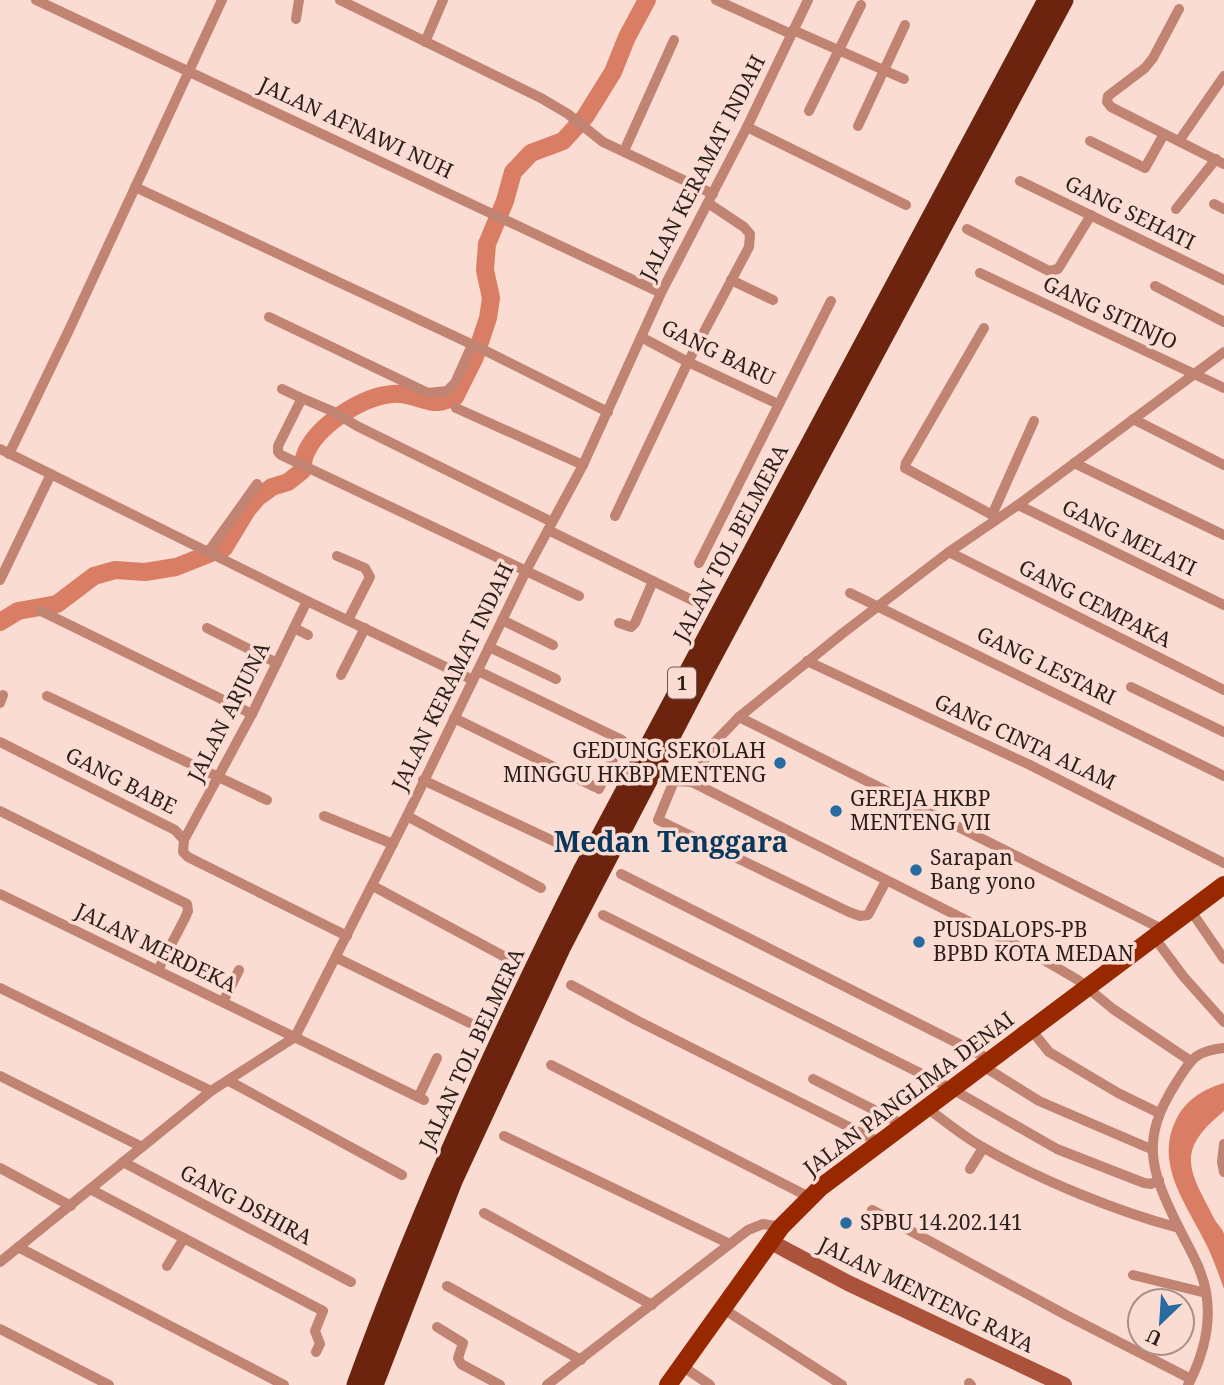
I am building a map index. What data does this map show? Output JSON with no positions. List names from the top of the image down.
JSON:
{
  "streets": {
    "highway": ["JALAN TOL BELMERA", "1"],
    "main road": ["JALAN PANGLIMA DENAI"],
    "street": [
      "JALAN AFNAWI NUH",
      "JALAN KERAMAT INDAH",
      "GANG SEHATI",
      "GANG SITINJO",
      "GANG BARU",
      "GANG MELATI",
      "GANG CEMPAKA",
      "GANG LESTARI",
      "JALAN ARJUNA",
      "GANG CINTA ALAM",
      "GANG BABE",
      "JALAN MERDEKA",
      "GANG DSHIRA",
      "JALAN MENTENG RAYA"
    ]
  },
  "crossings": [
    ["JALAN AFNAWI NUH", "JALAN KERAMAT INDAH"],
    ["JALAN KERAMAT INDAH", "GANG BARU"],
    ["JALAN KERAMAT INDAH", "GANG BABE"],
    ["JALAN KERAMAT INDAH", "JALAN MERDEKA"],
    ["JALAN KERAMAT INDAH", "GANG DSHIRA"],
    ["JALAN ARJUNA", "GANG BABE"],
    ["JALAN PANGLIMA DENAI", "JALAN MENTENG RAYA"]
  ],
  "districts": ["Medan Tenggara"],
  "places": [
    "GEDUNG SEKOLAH MINGGU HKBP MENTENG",
    "GEREJA HKBP MENTENG VII",
    "Sarapan Bang yono",
    "PUSDALOPS-PB BPBD KOTA MEDAN",
    "SPBU 14.202.141"
  ],
  "north": "bottom left"
}
